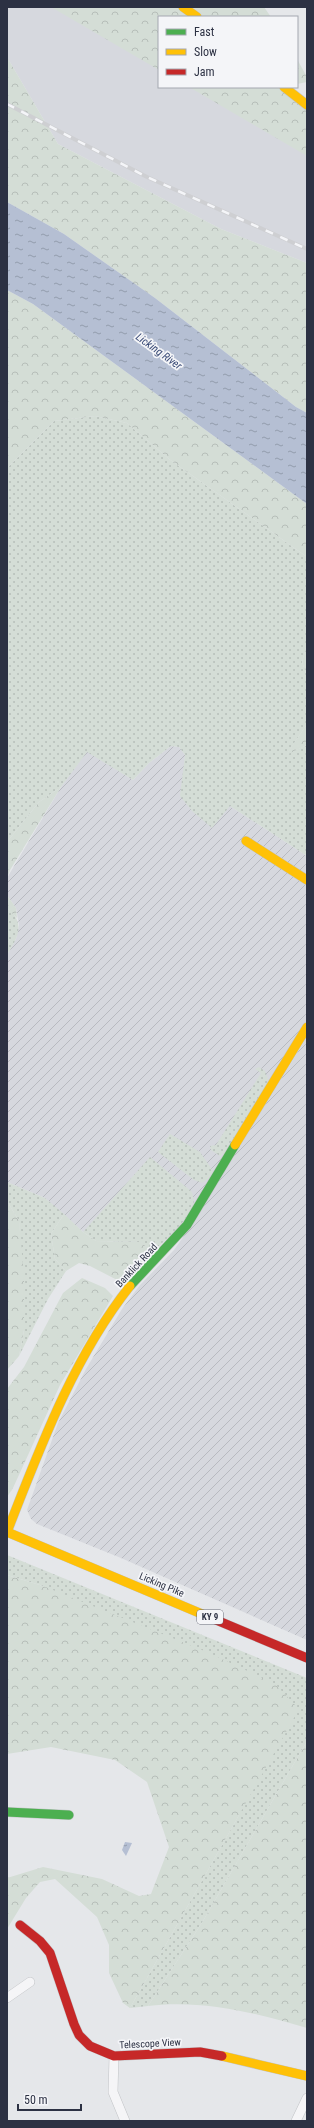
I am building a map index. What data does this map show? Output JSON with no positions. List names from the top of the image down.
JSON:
{
  "streets": {
    "street": [
      "Banklick Road",
      "Licking Pike",
      "KY 9",
      "Telescope View"
    ]
  },
  "crossings": [
    ["Banklick Road", "Licking Pike"]
  ],
  "water": ["Licking River"],
  "legend": ["Fast", "Slow", "Jam"],
  "scale_bar": "50 m"
}
